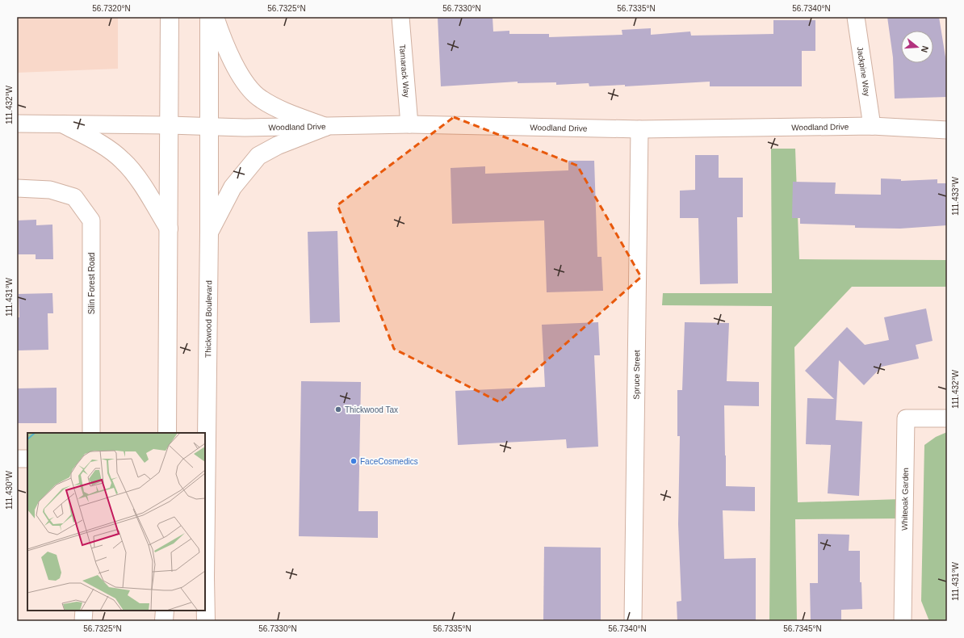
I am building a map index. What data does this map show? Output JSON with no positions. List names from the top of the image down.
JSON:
{
  "streets": {
    "main road": ["Thickwood Boulevard"],
    "street": [
      "Tamarack Way",
      "Jackpine Way",
      "Woodland Drive",
      "Silin Forest Road",
      "Spruce Street",
      "Whiteoak Garden"
    ]
  },
  "crossings": [
    ["Tamarack Way", "Woodland Drive"],
    ["Jackpine Way", "Woodland Drive"],
    ["Woodland Drive", "Thickwood Boulevard"],
    ["Woodland Drive", "Spruce Street"]
  ],
  "places": ["Thickwood Tax", "FaceCosmedics"],
  "north": "right",
  "coordinates": [
    "56.7320°N",
    "56.7325°N",
    "56.7330°N",
    "56.7335°N",
    "56.7340°N",
    "111.432°W",
    "111.433°W",
    "111.431°W",
    "111.430°W",
    "56.7345°N"
  ]
}
